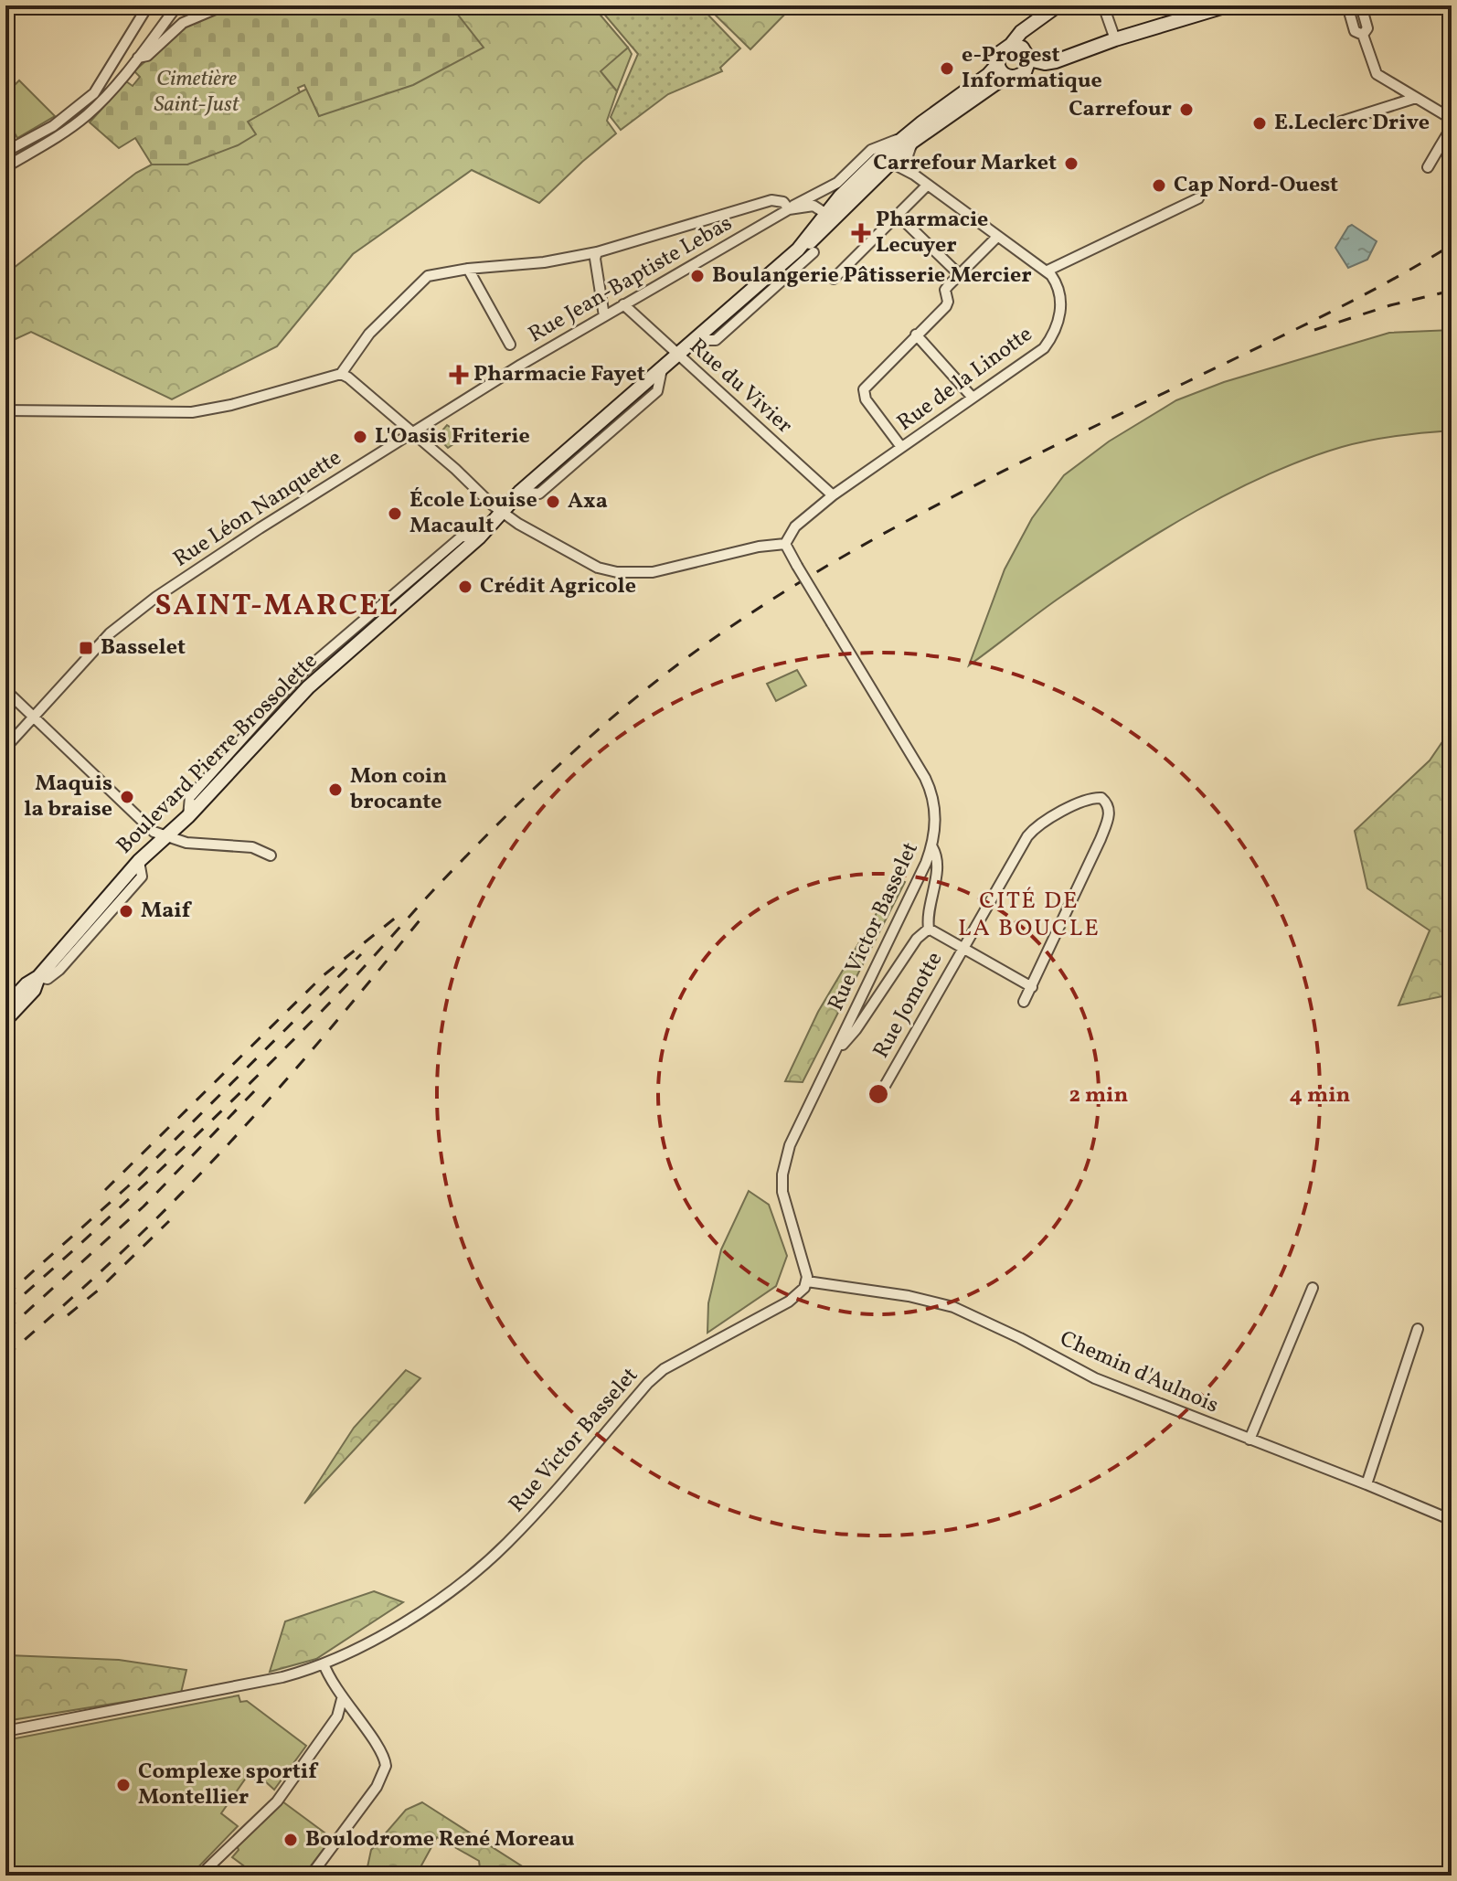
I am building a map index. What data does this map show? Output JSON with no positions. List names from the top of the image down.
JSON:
{
  "streets": {
    "main road": ["Boulevard Pierre Brossolette"],
    "street": [
      "Rue Jean-Baptiste Lebas",
      "Rue de la Linotte",
      "Rue du Vivier",
      "Rue Léon Nanquette",
      "Rue Victor Basselet",
      "Rue Jomotte",
      "Chemin d'Aulnois"
    ]
  },
  "crossings": [
    ["Rue Jean-Baptiste Lebas", "Rue du Vivier"],
    ["Rue Jean-Baptiste Lebas", "Rue Léon Nanquette"],
    ["Rue Jean-Baptiste Lebas", "Boulevard Pierre Brossolette"],
    ["Rue de la Linotte", "Rue du Vivier"],
    ["Rue de la Linotte", "Rue Victor Basselet"],
    ["Rue du Vivier", "Boulevard Pierre Brossolette"],
    ["Rue Victor Basselet", "Chemin d'Aulnois"]
  ],
  "districts": ["SAINT-MARCEL", "CITÉ DE LA BOUCLE"],
  "parks": ["Cimetière Saint-Just"],
  "places": {
    "other": [
      "e-Progest Informatique",
      "Carrefour",
      "E.Leclerc Drive",
      "Carrefour Market",
      "Cap Nord-Ouest",
      "Boulangerie Pâtisserie Mercier",
      "L'Oasis Friterie",
      "Axa",
      "École Louise Macault",
      "Crédit Agricole",
      "Mon coin brocante",
      "Maquis la braise",
      "Maif",
      "Complexe sportif Montellier",
      "Boulodrome René Moreau"
    ],
    "health": ["Pharmacie Lecuyer", "Pharmacie Fayet"],
    "transit": ["Basselet"]
  },
  "rings": ["2 min", "4 min"]
}
